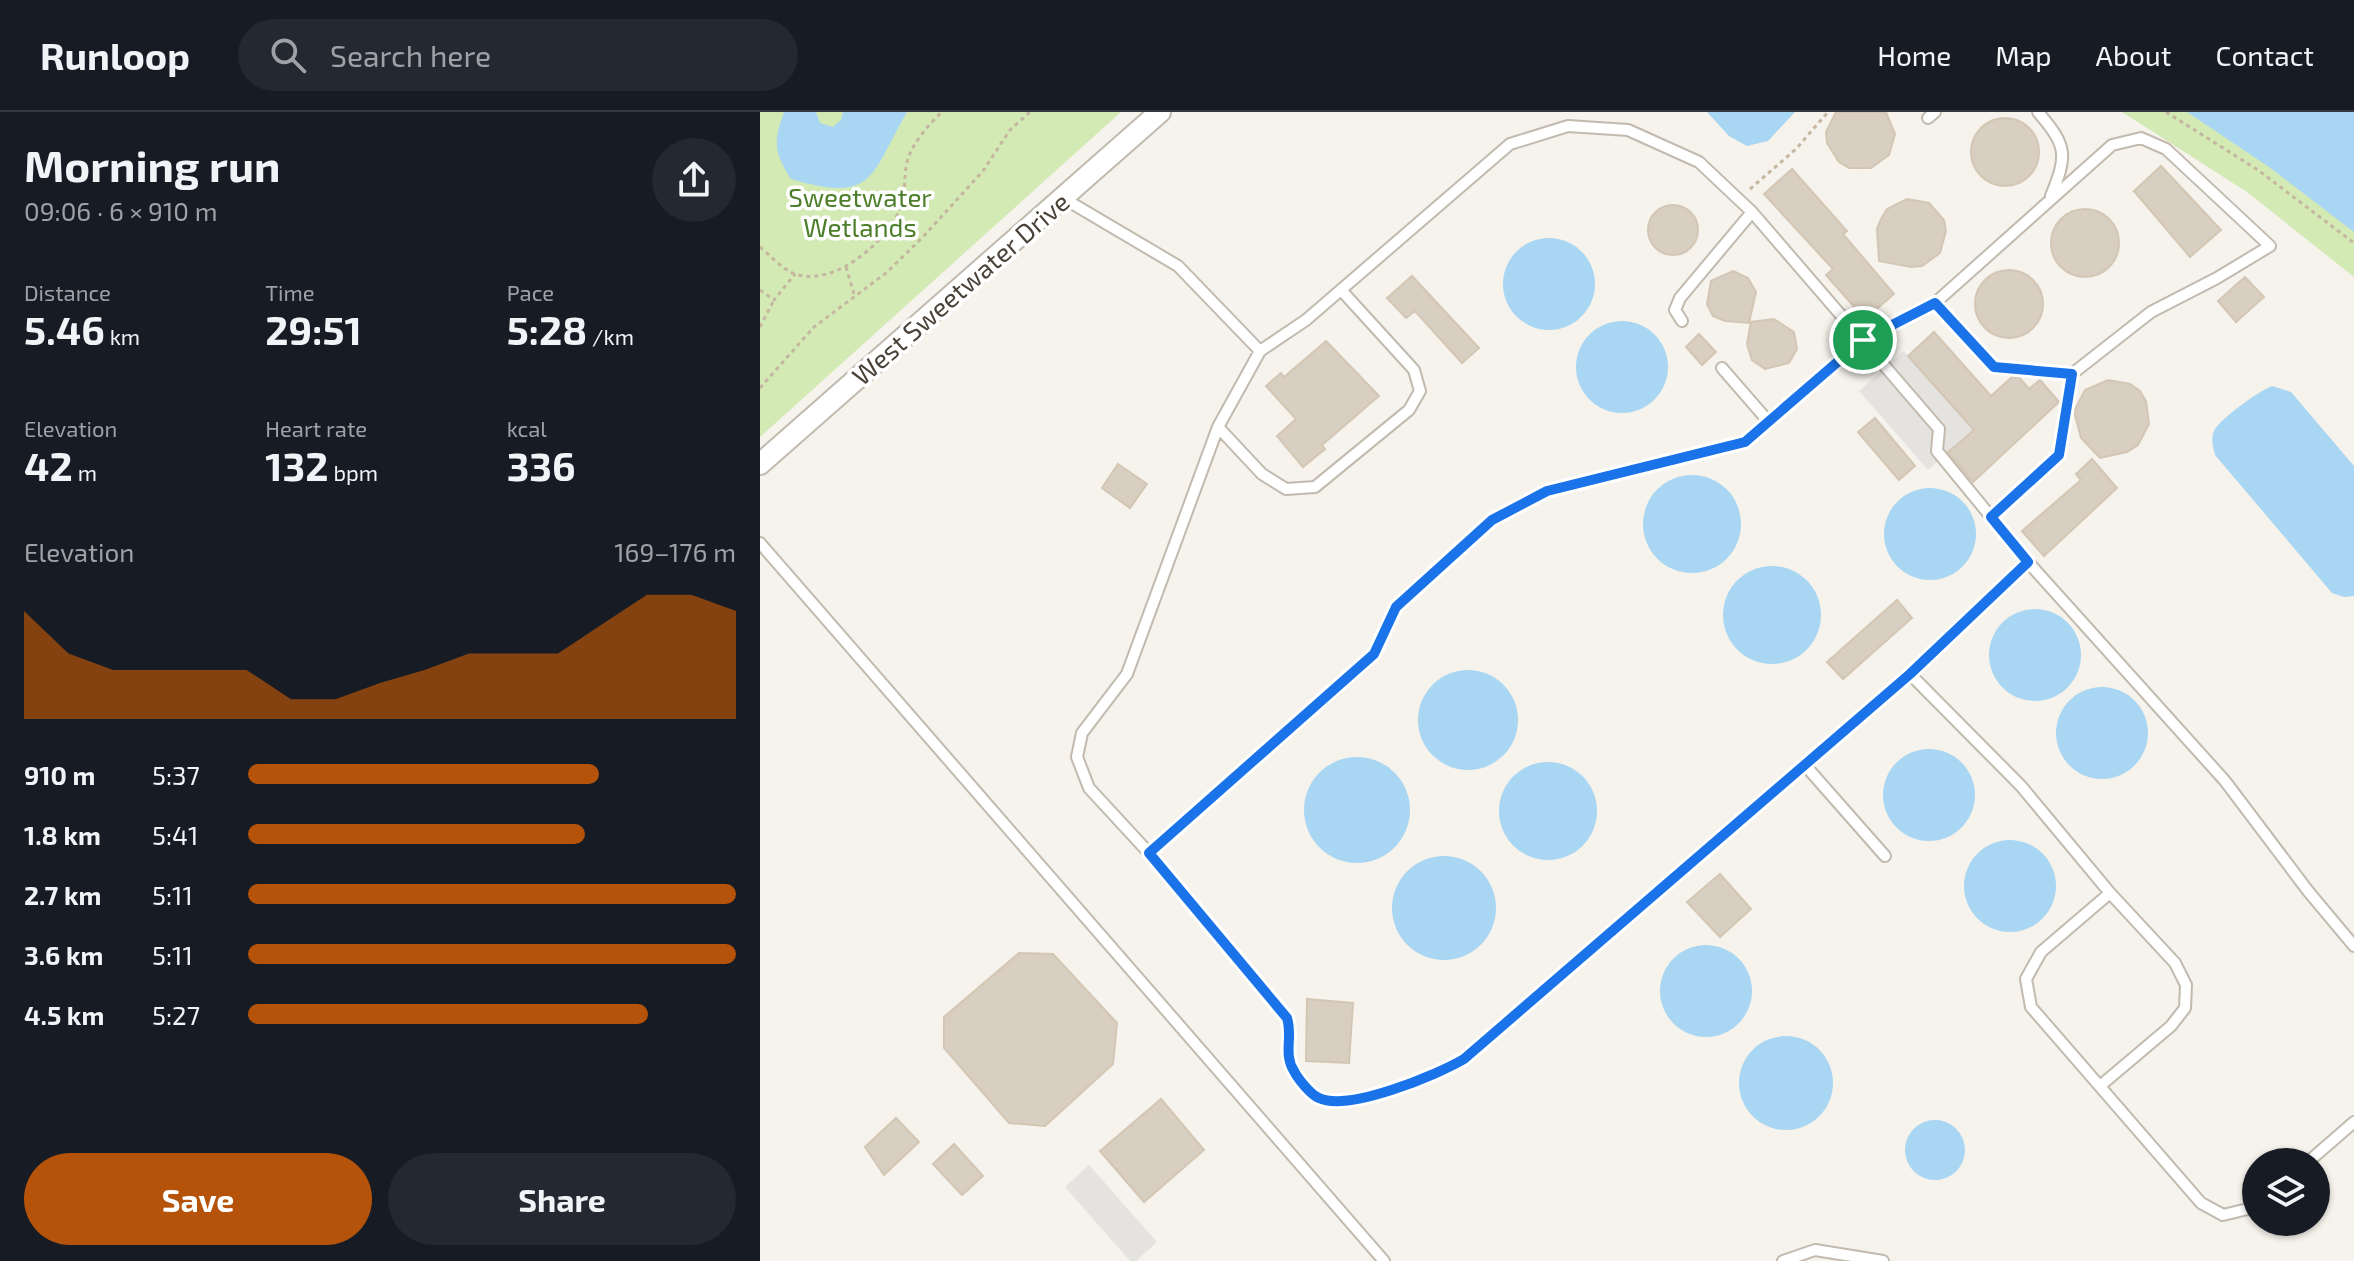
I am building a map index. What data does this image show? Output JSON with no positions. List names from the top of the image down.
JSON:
{
  "streets": {
    "street": ["West Sweetwater Drive"]
  },
  "parks": ["Sweetwater Wetlands"],
  "page": {
    "header": "Runloop",
    "search": "Search here",
    "nav": [
      "Home",
      "Map",
      "About",
      "Contact"
    ],
    "heading": ["Morning run", "09:06 · 6 × 910 m"],
    "stats": [
      ["Distance", "5.46 km"],
      ["Time", "29:51"],
      ["Pace", "5:28 /km"],
      ["Elevation", "42 m"],
      ["Heart rate", "132 bpm"],
      ["kcal", "336"]
    ],
    "chart": ["Elevation", "169–176 m"],
    "list": [
      {
        "name": "910 m",
        "note": "5:37"
      },
      {
        "name": "1.8 km",
        "note": "5:41"
      },
      {
        "name": "2.7 km",
        "note": "5:11"
      },
      {
        "name": "3.6 km",
        "note": "5:11"
      },
      {
        "name": "4.5 km",
        "note": "5:27"
      }
    ],
    "buttons": ["Save", "Share"]
  }
}
